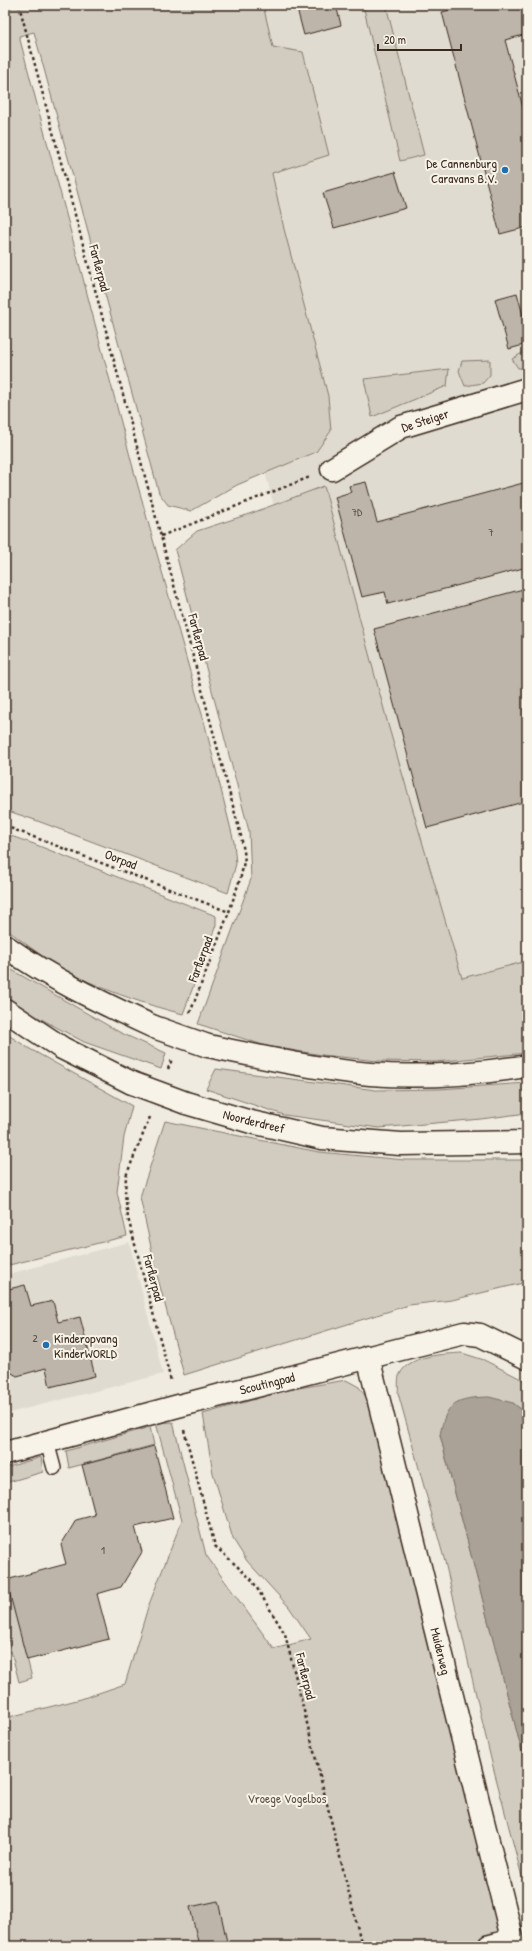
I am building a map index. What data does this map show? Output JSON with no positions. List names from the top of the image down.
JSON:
{
  "streets": {
    "street": [
      "De Steiger",
      "Noorderdreef",
      "Scoutingpad",
      "Muiderweg"
    ],
    "path": ["Farflerpad", "Oorpad"]
  },
  "crossings": [
    ["Farflerpad", "Oorpad"],
    ["Scoutingpad", "Muiderweg"]
  ],
  "parks": ["Vroege Vogelbos"],
  "places": ["De Cannenburg Caravans B.V.", "Kinderopvang KinderWORLD"],
  "house_numbers": [
    "7D",
    "7",
    "2",
    "1"
  ],
  "scale_bar": "20 m"
}
